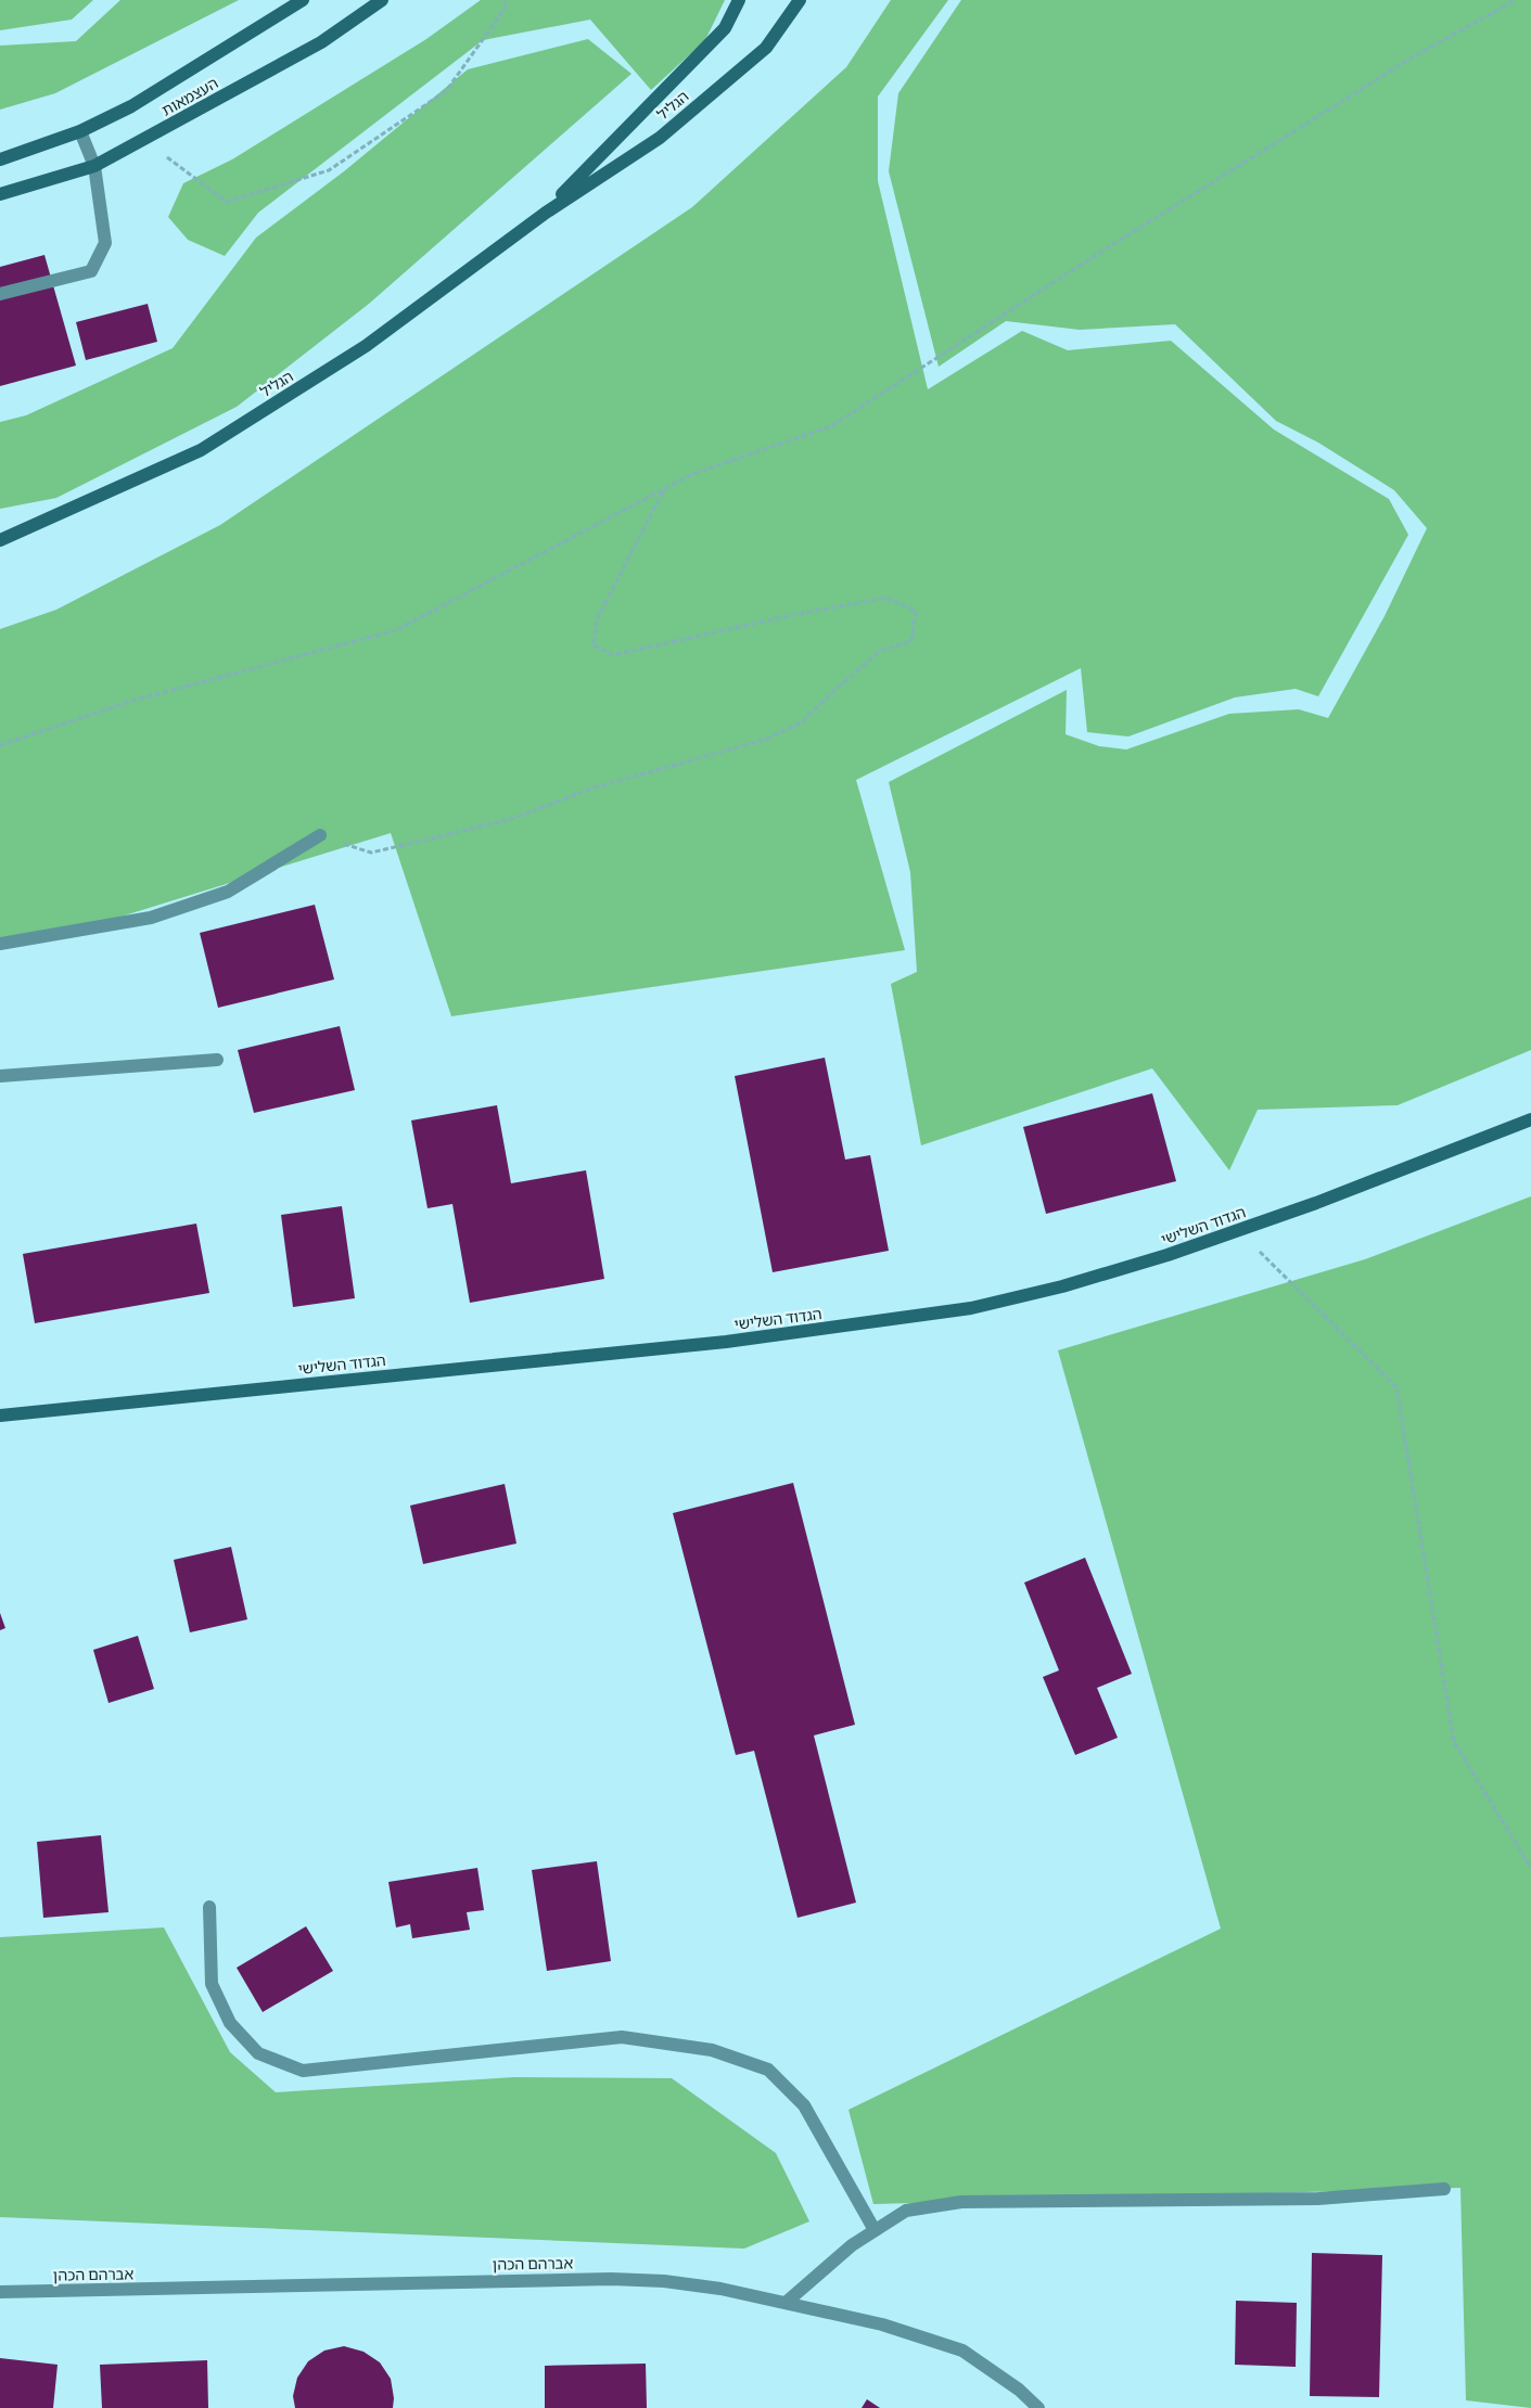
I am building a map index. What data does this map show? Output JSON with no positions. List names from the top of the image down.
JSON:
{
  "streets": {
    "street": [
      "העצמאות",
      "הגליל",
      "הגדוד השלישי",
      "אברהם הכהן"
    ]
  }
}
